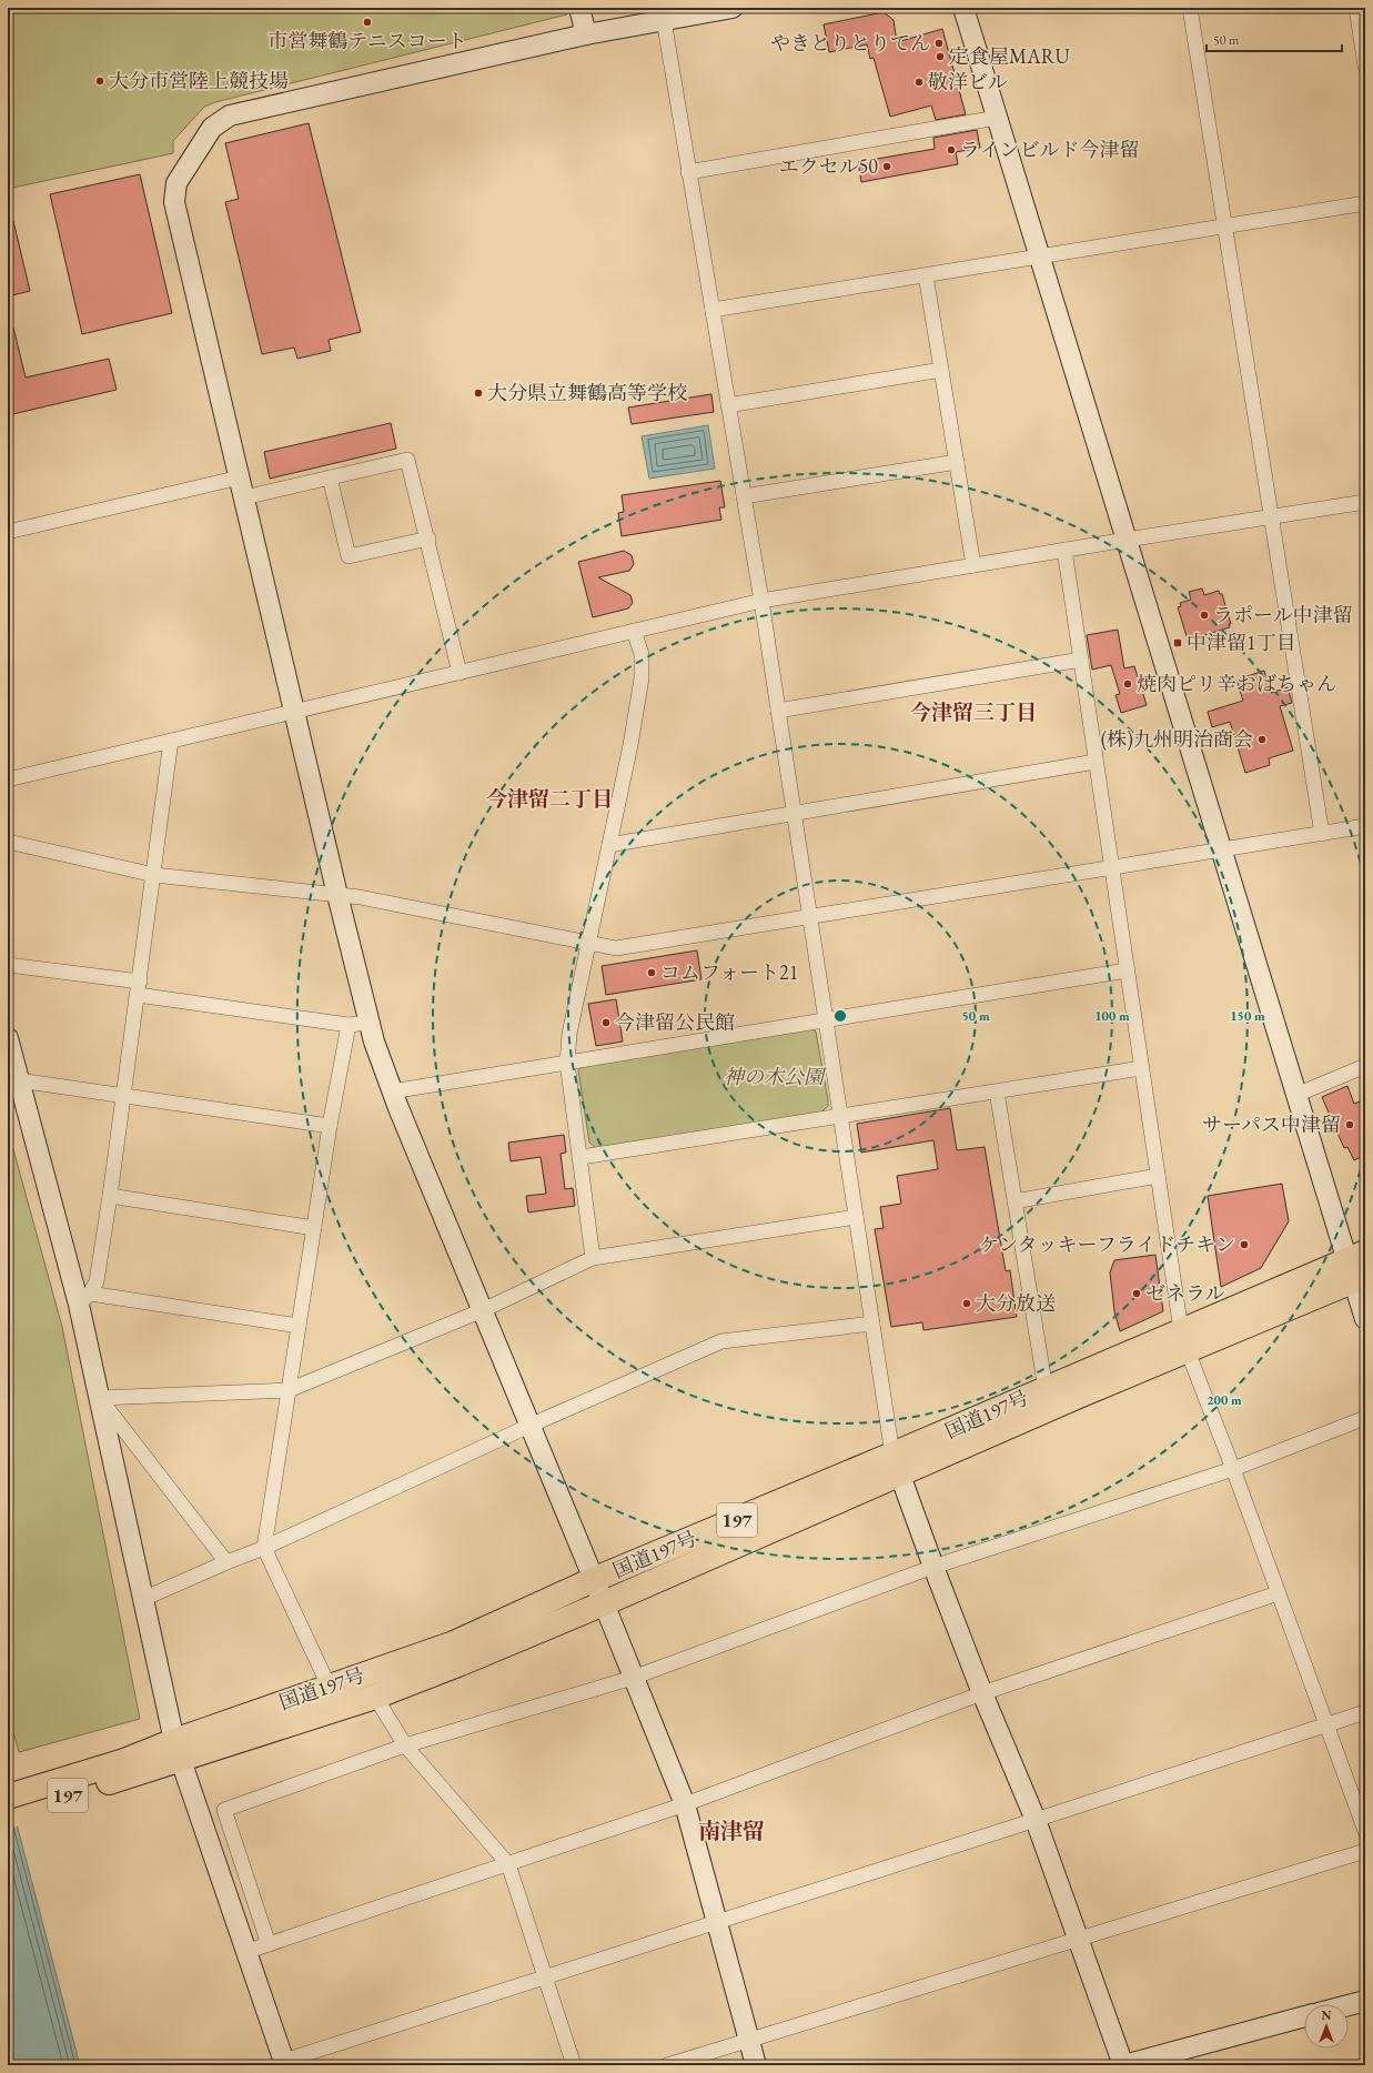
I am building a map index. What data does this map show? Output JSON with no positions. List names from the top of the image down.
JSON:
{
  "streets": {
    "highway": ["国道197号", "197"]
  },
  "districts": ["今津留三丁目", "今津留二丁目", "南津留"],
  "parks": ["神の木公園"],
  "places": {
    "other": [
      "市営舞鶴テニスコート",
      "やきとりとりてん",
      "定食屋MARU",
      "大分市営陸上競技場",
      "敬洋ビル",
      "ラインビルド今津留",
      "エクセル50",
      "大分県立舞鶴高等学校",
      "ラポール中津留",
      "焼肉ピリ辛おばちゃん",
      "(株)九州明治商会",
      "コムフォート21",
      "今津留公民館",
      "サーパス中津留",
      "ケンタッキーフライドチキン",
      "ゼネラル",
      "大分放送"
    ],
    "transit": ["中津留1丁目"]
  },
  "scale_bar": "50 m",
  "north": "top",
  "rings": [
    "50 m",
    "100 m",
    "150 m",
    "200 m"
  ]
}
